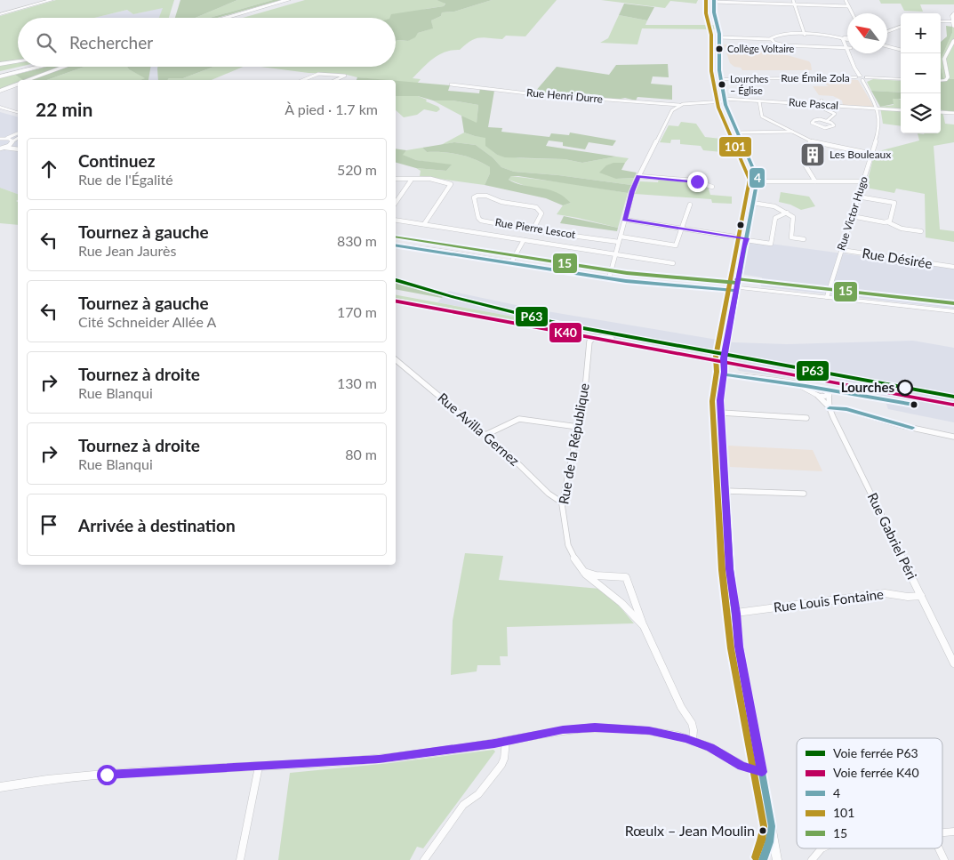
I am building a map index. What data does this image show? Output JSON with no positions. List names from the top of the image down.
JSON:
{
  "streets": {
    "street": [
      "Rue Émile Zola",
      "Rue Henri Durre",
      "Rue Pascal",
      "Rue Victor Hugo",
      "Rue Pierre Lescot",
      "Rue Désirée",
      "Rue Avilla Gernez",
      "Rue de la République",
      "Rue Gabriel Péri",
      "Rue Louis Fontaine"
    ]
  },
  "crossings": [
    ["Rue Émile Zola", "Rue Victor Hugo"],
    ["Rue Henri Durre", "Rue Pascal"],
    ["Rue Pascal", "Rue Victor Hugo"],
    ["Rue Victor Hugo", "Rue Désirée"],
    ["Rue Avilla Gernez", "Rue de la République"],
    ["Rue Gabriel Péri", "Rue Louis Fontaine"]
  ],
  "places": {
    "other": [
      "Collège Voltaire",
      "Lourches – Église",
      "Lourches",
      "Rœulx – Jean Moulin"
    ],
    "building": ["Les Bouleaux"]
  },
  "lines": [
    "transit line 4",
    "transit line 101",
    "transit line 15",
    "rail line P63",
    "rail line K40"
  ],
  "legend": [
    "Voie ferrée P63",
    "Voie ferrée K40",
    "4",
    "101",
    "15"
  ],
  "north": "top left",
  "page": {
    "map_buttons": ["+", "−"],
    "search": "Rechercher",
    "heading": ["22 min", "À pied · 1.7 km"],
    "list": [
      ["Continuez", "Rue de l'Égalité", "520 m"],
      ["Tournez à gauche", "Rue Jean Jaurès", "830 m"],
      ["Tournez à gauche", "Cité Schneider Allée A", "170 m"],
      ["Tournez à droite", "Rue Blanqui", "130 m"],
      ["Tournez à droite", "Rue Blanqui", "80 m"],
      "Arrivée à destination"
    ]
  }
}
